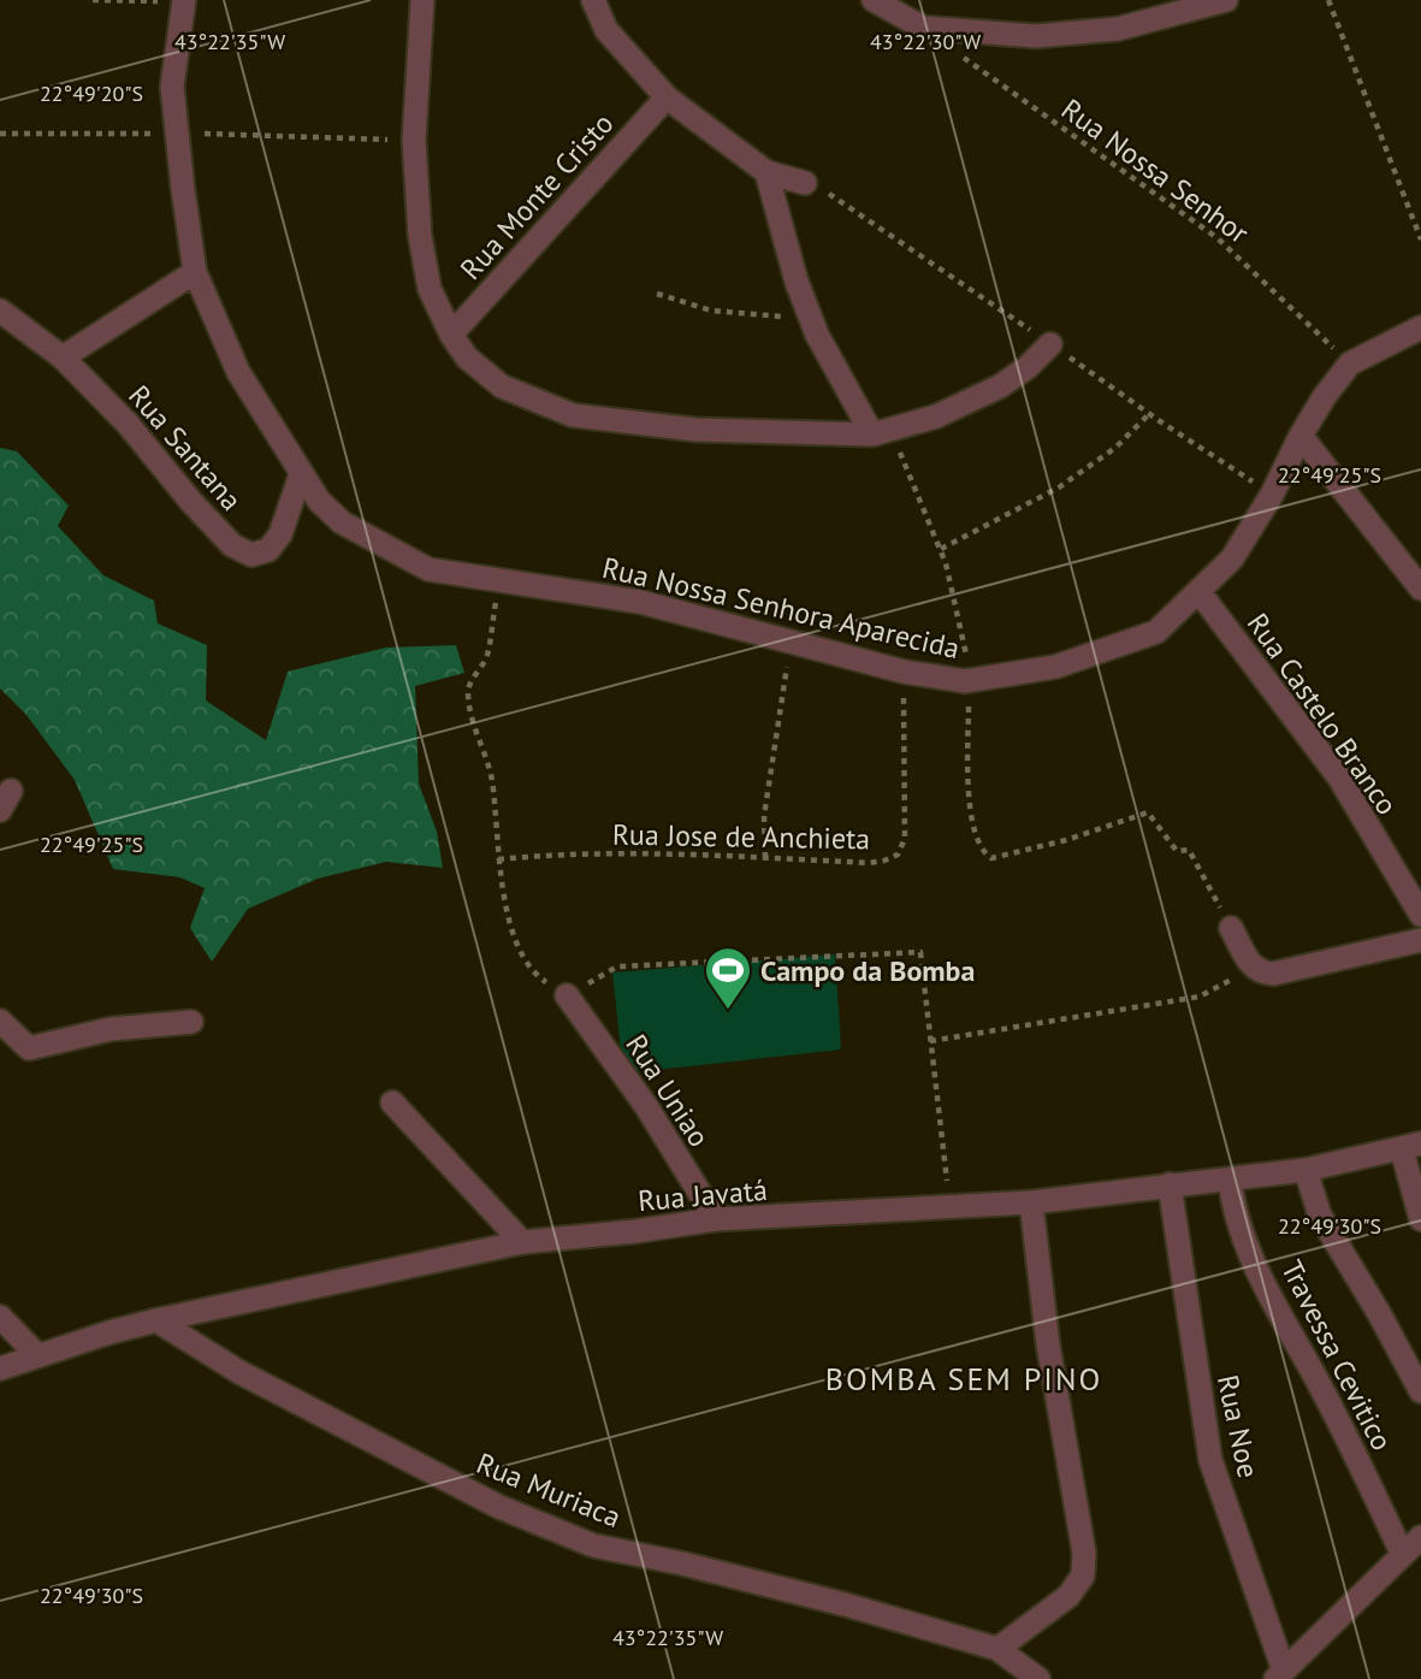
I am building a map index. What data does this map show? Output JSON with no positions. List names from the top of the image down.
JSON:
{
  "streets": {
    "street": [
      "Rua Monte Cristo",
      "Rua Santana",
      "Rua Nossa Senhora Aparecida",
      "Rua Castelo Branco",
      "Rua Uniao",
      "Rua Javatá",
      "Travessa Cevitico",
      "Rua Noe",
      "Rua Muriaca"
    ],
    "path": ["Rua Nossa Senhor", "Rua Jose de Anchieta"]
  },
  "crossings": [
    ["Rua Nossa Senhor", "Rua Nossa Senhora Aparecida"],
    ["Rua Santana", "Rua Nossa Senhora Aparecida"],
    ["Rua Nossa Senhora Aparecida", "Rua Castelo Branco"],
    ["Rua Nossa Senhora Aparecida", "Rua Jose de Anchieta"],
    ["Rua Uniao", "Rua Javatá"],
    ["Rua Javatá", "Travessa Cevitico"],
    ["Rua Javatá", "Rua Noe"],
    ["Rua Javatá", "Rua Muriaca"]
  ],
  "districts": ["BOMBA SEM PINO"],
  "places": {
    "sports": ["Campo da Bomba"]
  },
  "coordinates": [
    "43°22'35\"W",
    "43°22'30\"W",
    "22°49'20\"S",
    "22°49'25\"S",
    "22°49'30\"S"
  ]
}
